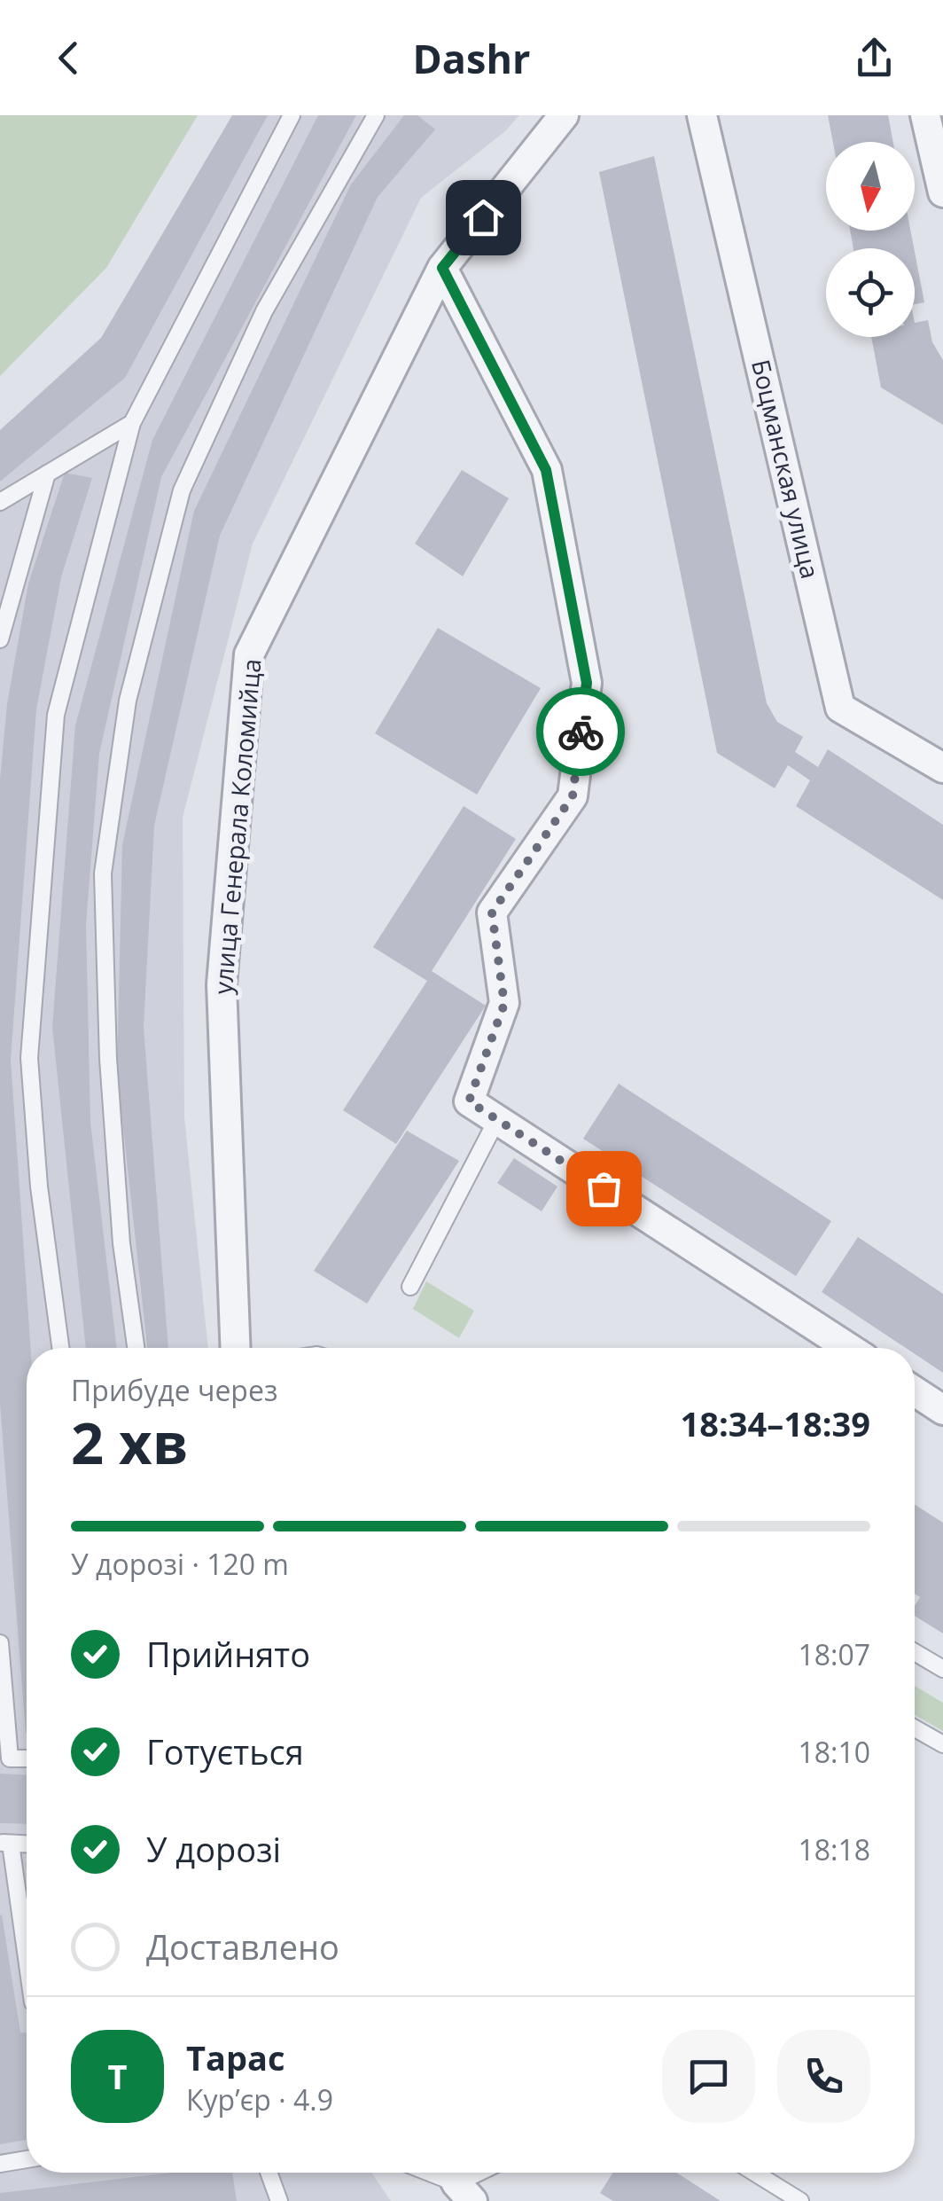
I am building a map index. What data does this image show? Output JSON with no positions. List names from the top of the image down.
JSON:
{
  "streets": {
    "street": ["Боцманская улица", "улица Генерала Коломийца"]
  },
  "north": "bottom",
  "page": {
    "header": "Dashr",
    "heading": ["2 хв", "Прибуде через", "18:34–18:39"],
    "panel": ["Тарас", "Кур’єр · 4.9"],
    "bar": "У дорозі · 120 m",
    "list": [
      ["Прийнято", "18:07"],
      ["Готується", "18:10"],
      ["У дорозі", "18:18"],
      "Доставлено"
    ],
    "round": "Т"
  }
}
